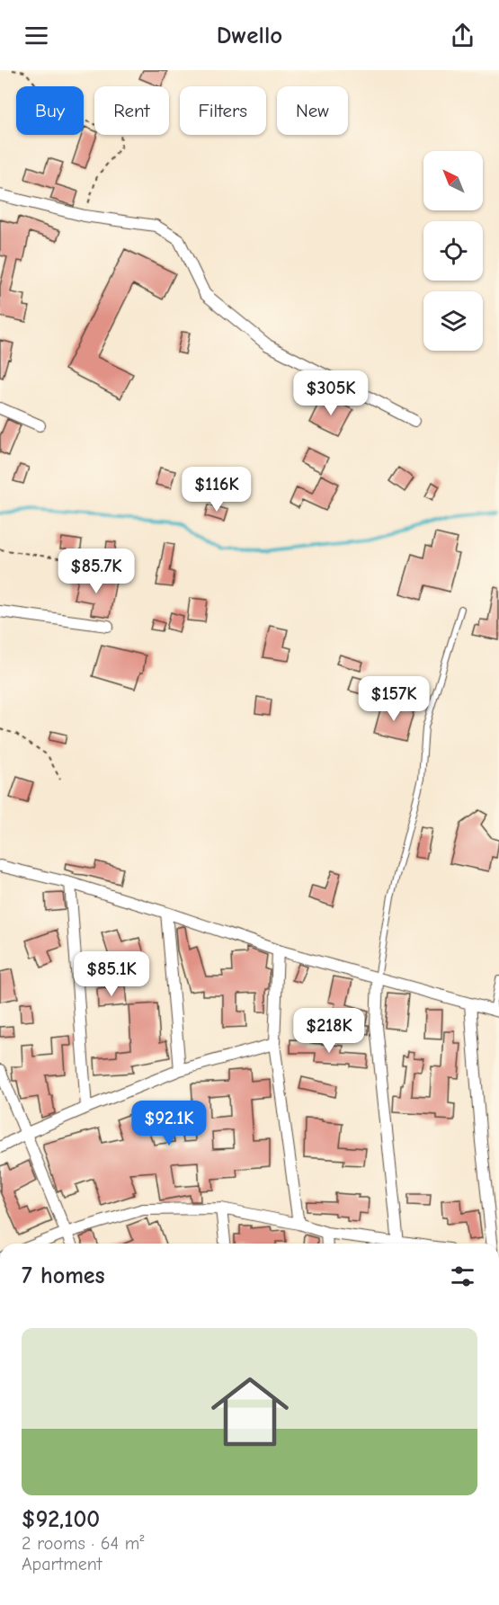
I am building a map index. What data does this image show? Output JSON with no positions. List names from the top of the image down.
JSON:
{
  "north": "top left",
  "page": {
    "header": "Dwello",
    "chip": [
      "Buy",
      "Rent",
      "Filters",
      "New"
    ],
    "price": [
      "$305K",
      "$116K",
      "$85.7K",
      "$157K",
      "$85.1K",
      "$218K",
      "$92.1K"
    ],
    "heading": "7 homes",
    "list": [
      {
        "name": "$92,100",
        "note": "2 rooms · 64 m² · Apartment"
      }
    ]
  }
}
